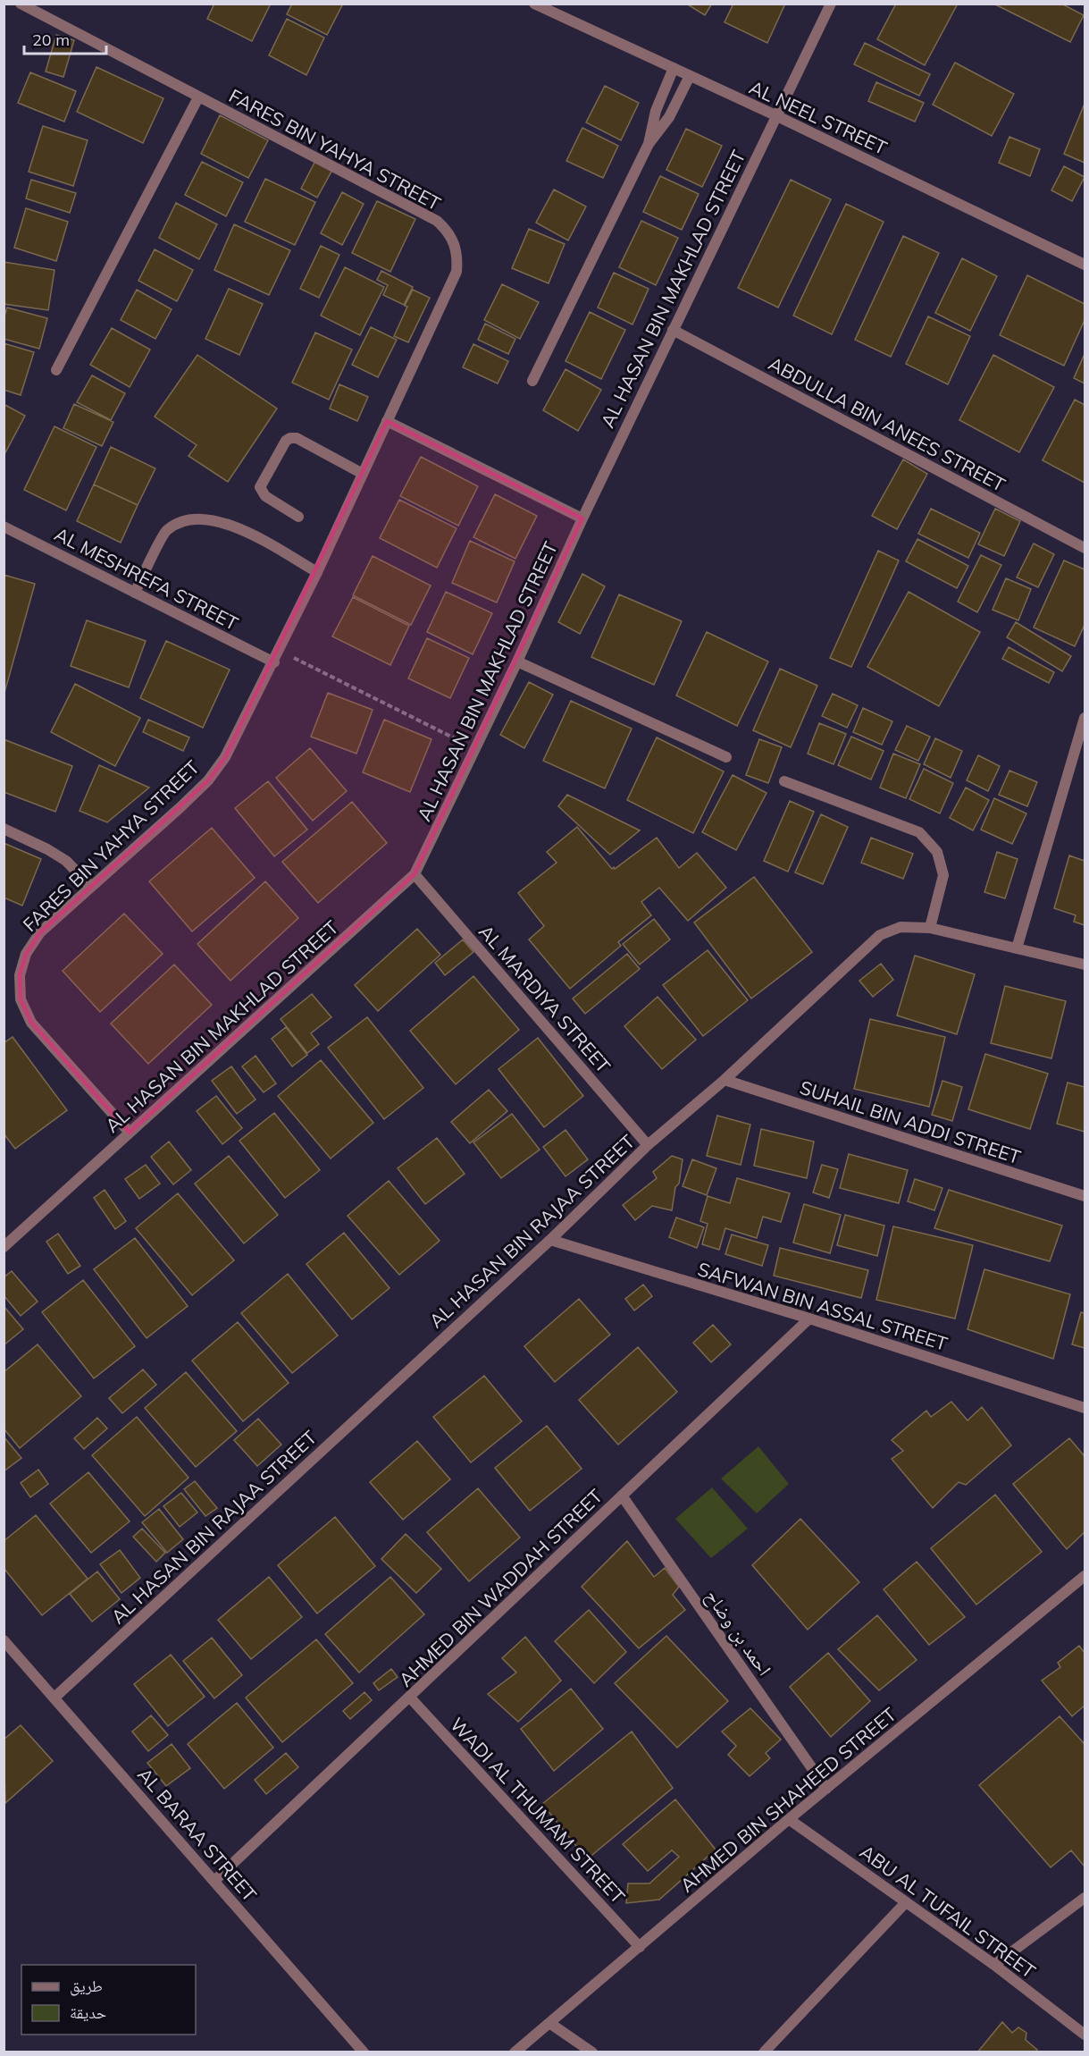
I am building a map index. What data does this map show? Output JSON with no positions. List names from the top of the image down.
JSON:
{
  "streets": {
    "street": [
      "AL NEEL STREET",
      "FARES BIN YAHYA STREET",
      "AL HASAN BIN MAKHLAD STREET",
      "ABDULLA BIN ANEES STREET",
      "AL MESHREFA STREET",
      "AL MARDIYA STREET",
      "SUHAIL BIN ADDI STREET",
      "AL HASAN BIN RAJAA STREET",
      "SAFWAN BIN ASSAL STREET",
      "AHMED BIN WADDAH STREET",
      "احمد بن وضاح",
      "AHMED BIN SHAHEED STREET",
      "WADI AL THUMAM STREET",
      "AL BARAA STREET",
      "ABU AL TUFAIL STREET"
    ]
  },
  "crossings": [
    ["AL NEEL STREET", "AL HASAN BIN MAKHLAD STREET"],
    ["FARES BIN YAHYA STREET", "AL HASAN BIN MAKHLAD STREET"],
    ["FARES BIN YAHYA STREET", "AL MESHREFA STREET"],
    ["AL HASAN BIN MAKHLAD STREET", "ABDULLA BIN ANEES STREET"],
    ["AL HASAN BIN MAKHLAD STREET", "AL MARDIYA STREET"],
    ["AL MARDIYA STREET", "AL HASAN BIN RAJAA STREET"],
    ["SUHAIL BIN ADDI STREET", "AL HASAN BIN RAJAA STREET"],
    ["AL HASAN BIN RAJAA STREET", "SAFWAN BIN ASSAL STREET"],
    ["AL HASAN BIN RAJAA STREET", "AL BARAA STREET"],
    ["SAFWAN BIN ASSAL STREET", "AHMED BIN WADDAH STREET"],
    ["AHMED BIN WADDAH STREET", "احمد بن وضاح"],
    ["AHMED BIN WADDAH STREET", "WADI AL THUMAM STREET"],
    ["AHMED BIN WADDAH STREET", "AL BARAA STREET"],
    ["احمد بن وضاح", "AHMED BIN SHAHEED STREET"],
    ["AHMED BIN SHAHEED STREET", "WADI AL THUMAM STREET"],
    ["AHMED BIN SHAHEED STREET", "ABU AL TUFAIL STREET"]
  ],
  "legend": ["طريق", "حديقة"],
  "scale_bar": "20 m"
}
